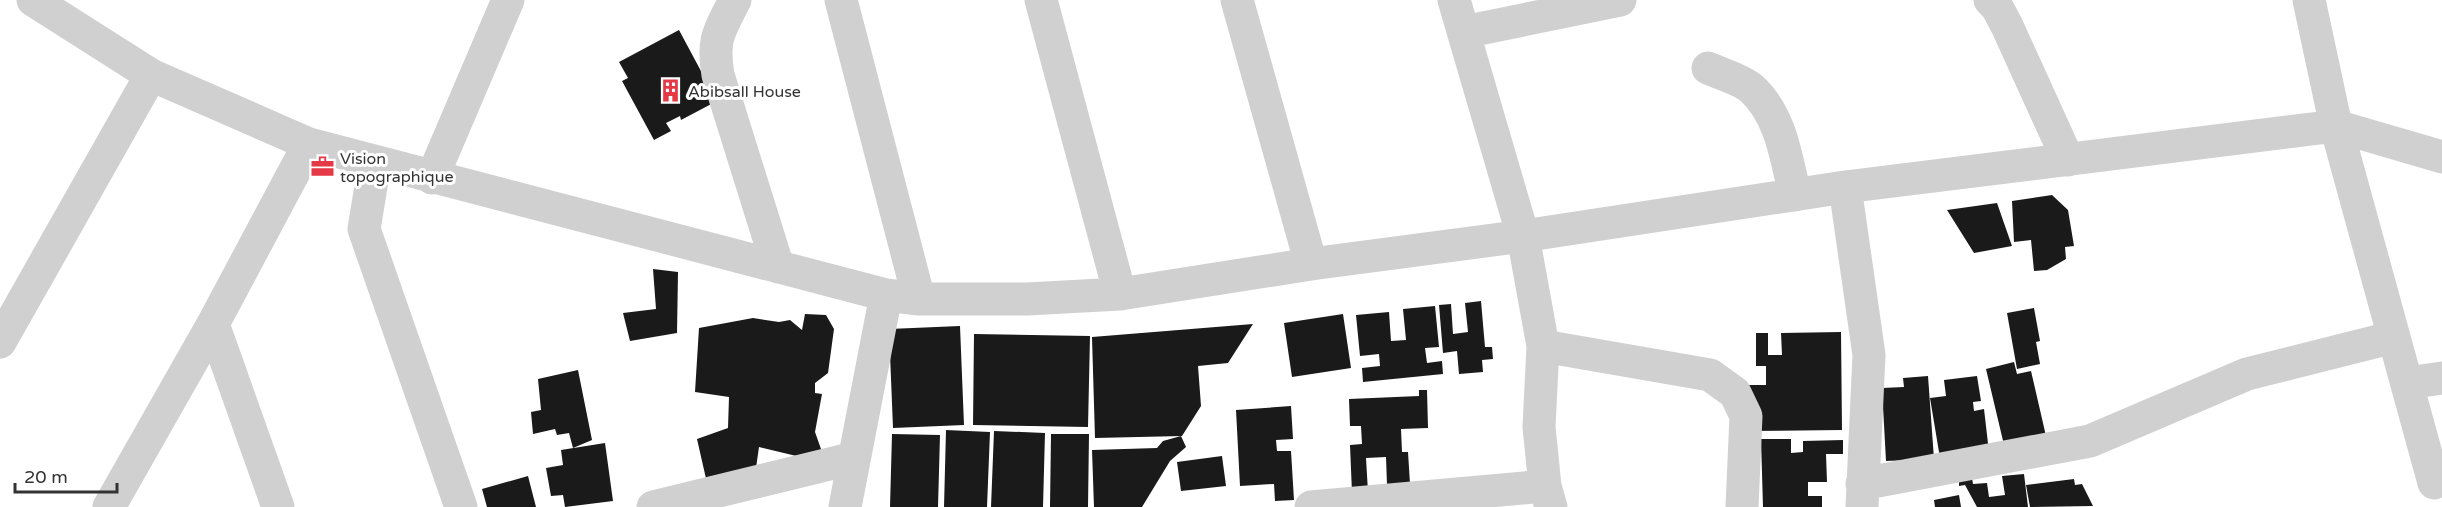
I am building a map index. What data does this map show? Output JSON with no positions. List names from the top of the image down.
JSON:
{
  "places": {
    "building": ["Abibsall House"],
    "office": ["Vision topographique"]
  },
  "scale_bar": "20 m"
}
